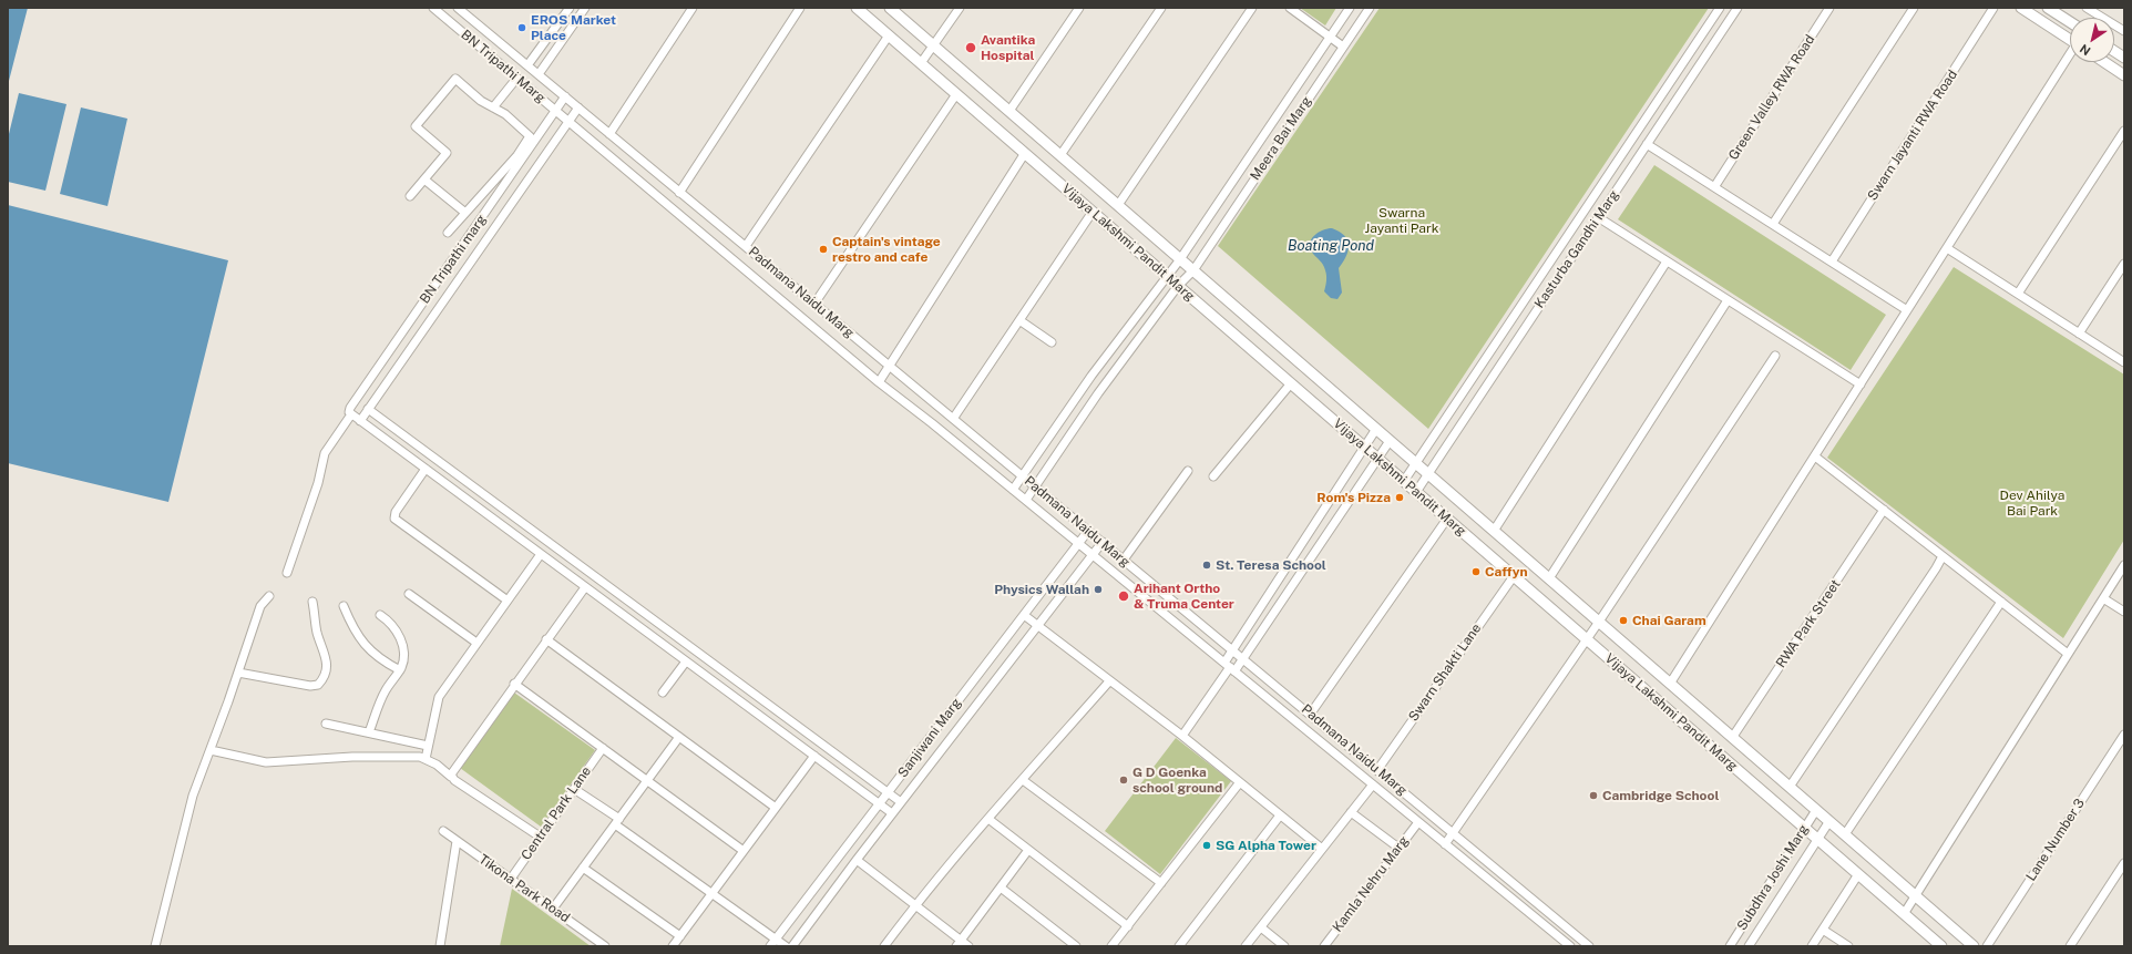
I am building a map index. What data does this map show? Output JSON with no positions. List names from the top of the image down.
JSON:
{
  "streets": {
    "street": [
      "BN Tripathi Marg",
      "Green Valley RWA Road",
      "Swarn Jayanti RWA Road",
      "Meera Bai Marg",
      "Vijaya Lakshmi Pandit Marg",
      "Kasturba Gandhi Marg",
      "BN Tripathi marg",
      "Padmana Naidu Marg",
      "RWA Park Street",
      "Swarn Shakti Lane",
      "Sanjiwani Marg",
      "Central Park Lane",
      "Lane Number 3",
      "Subdhra Joshi Marg",
      "Kamla Nehru Marg",
      "Tikona Park Road"
    ]
  },
  "crossings": [
    ["BN Tripathi Marg", "BN Tripathi marg"],
    ["BN Tripathi Marg", "Padmana Naidu Marg"],
    ["Meera Bai Marg", "Vijaya Lakshmi Pandit Marg"],
    ["Meera Bai Marg", "Padmana Naidu Marg"],
    ["Vijaya Lakshmi Pandit Marg", "Kasturba Gandhi Marg"],
    ["Vijaya Lakshmi Pandit Marg", "RWA Park Street"],
    ["Vijaya Lakshmi Pandit Marg", "Swarn Shakti Lane"],
    ["Vijaya Lakshmi Pandit Marg", "Subdhra Joshi Marg"],
    ["BN Tripathi marg", "Padmana Naidu Marg"],
    ["Padmana Naidu Marg", "Swarn Shakti Lane"],
    ["Padmana Naidu Marg", "Sanjiwani Marg"],
    ["Padmana Naidu Marg", "Kamla Nehru Marg"],
    ["Central Park Lane", "Tikona Park Road"]
  ],
  "water": ["Boating Pond"],
  "parks": ["Swarna Jayanti Park", "Dev Ahilya Bai Park"],
  "places": [
    "EROS Market Place",
    "Avantika Hospital",
    "Captain's vintage restro and cafe",
    "Rom's Pizza",
    "St. Teresa School",
    "Caffyn",
    "Physics Wallah",
    "Arihant Ortho & Truma Center",
    "Chai Garam",
    "G D Goenka school ground",
    "Cambridge School",
    "SG Alpha Tower"
  ],
  "north": "bottom left"
}
